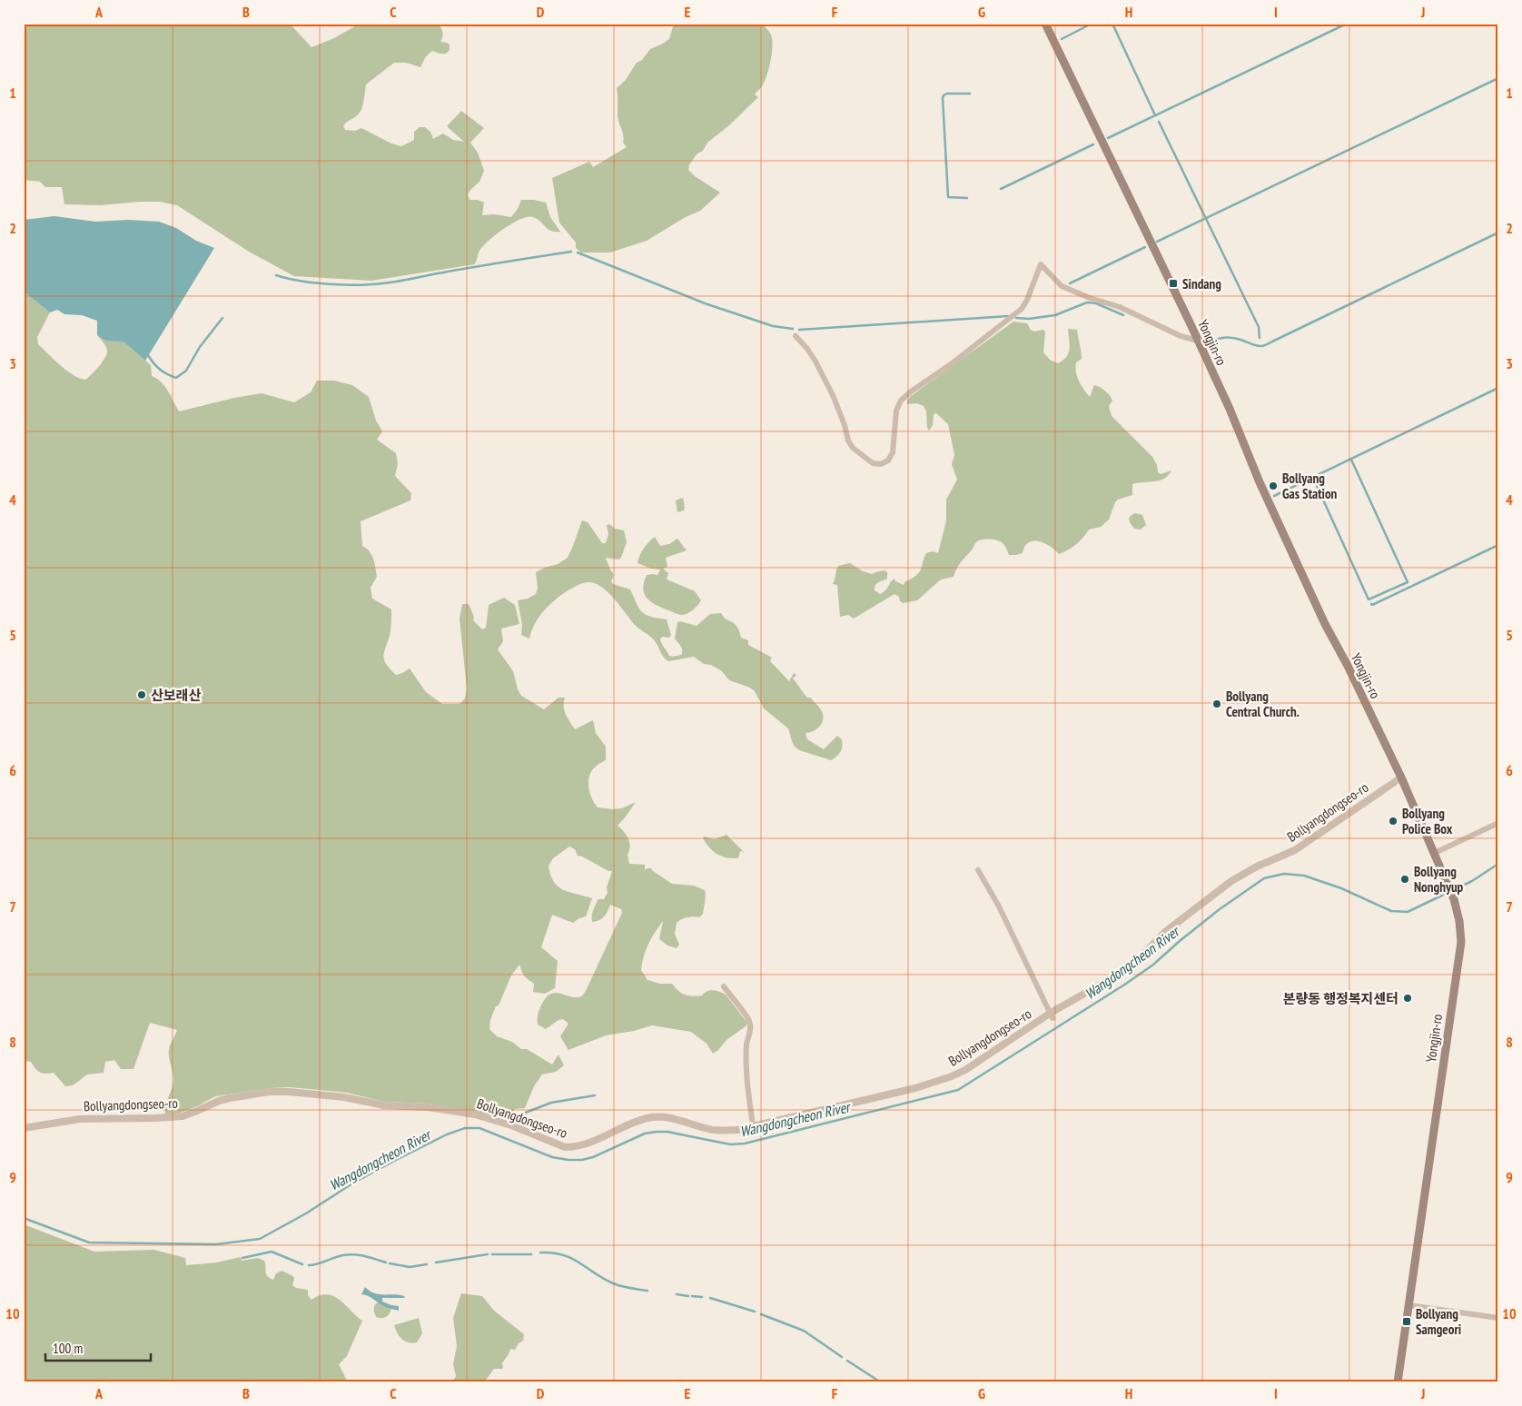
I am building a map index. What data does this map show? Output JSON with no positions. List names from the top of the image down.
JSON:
{
  "streets": {
    "main road": ["Yongjin-ro"],
    "street": ["Bollyangdongseo-ro"]
  },
  "crossings": [
    ["Yongjin-ro", "Bollyangdongseo-ro"]
  ],
  "water": ["Wangdongcheon River"],
  "places": {
    "transit": ["Sindang", "Bollyang Samgeori"],
    "other": [
      "Bollyang Gas Station",
      "산보래산",
      "Bollyang Central Church.",
      "Bollyang Police Box",
      "Bollyang Nonghyup",
      "본량동 행정복지센터"
    ]
  },
  "scale_bar": "100 m",
  "grid": {
    "columns": [
      "A",
      "B",
      "C",
      "D",
      "E",
      "F",
      "G",
      "H",
      "I",
      "J"
    ],
    "rows": [
      "1",
      "2",
      "3",
      "4",
      "5",
      "6",
      "7",
      "8",
      "9",
      "10"
    ]
  }
}
